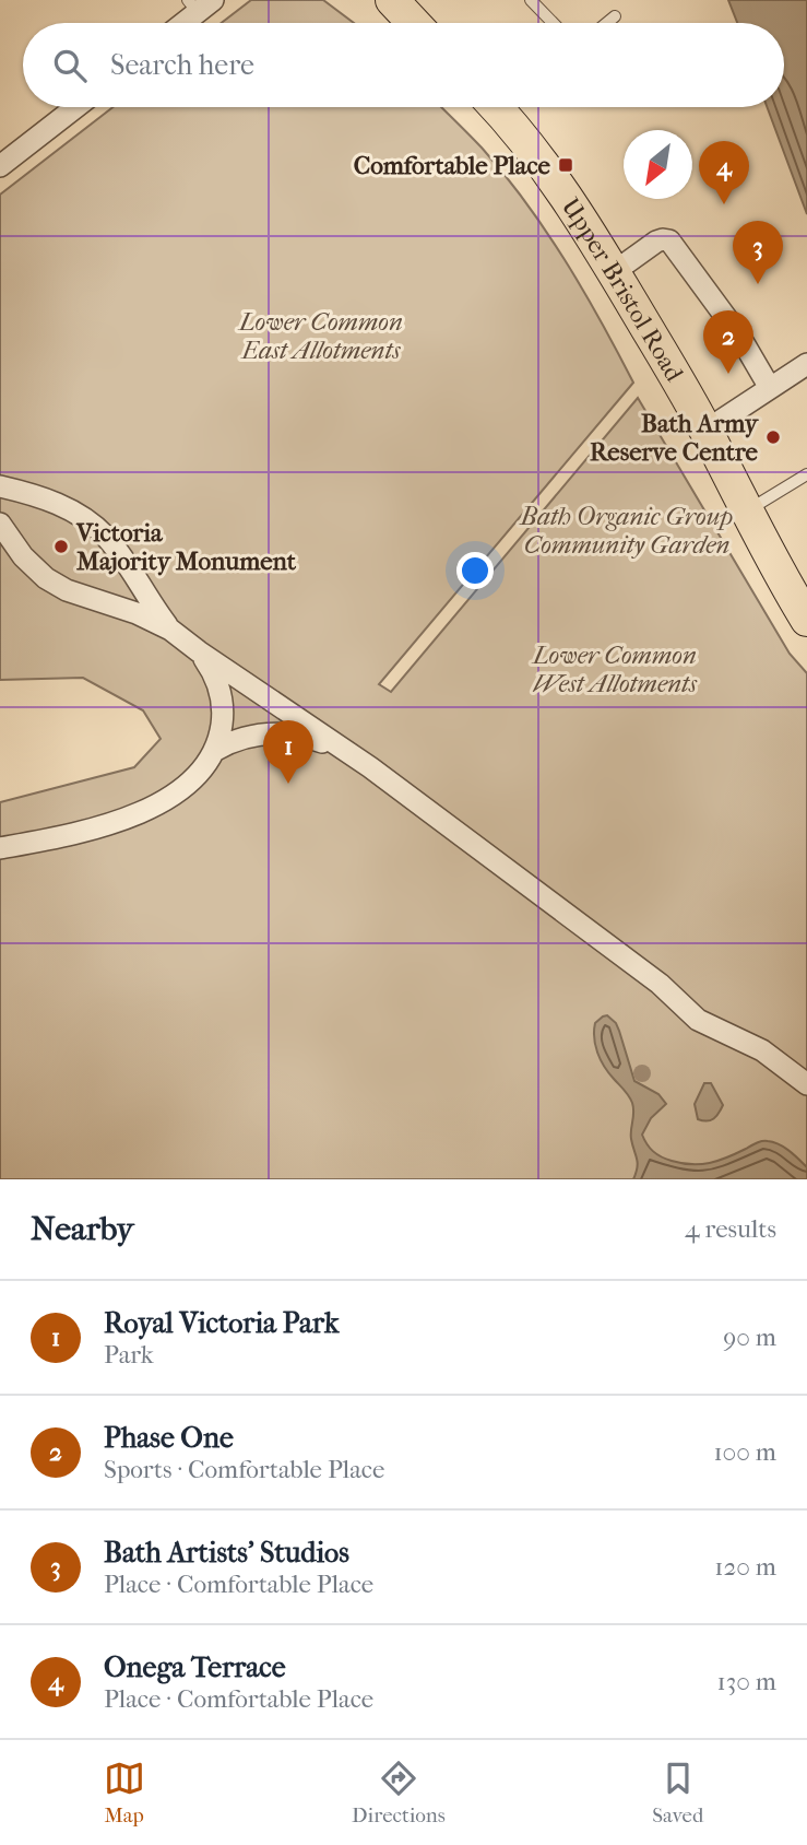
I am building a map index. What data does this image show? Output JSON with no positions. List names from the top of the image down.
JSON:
{
  "streets": {
    "main road": ["Upper Bristol Road"]
  },
  "parks": ["Lower Common East Allotments", "Bath Organic Group Community Garden", "Lower Common West Allotments"],
  "places": {
    "transit": ["Comfortable Place"],
    "other": ["Bath Army Reserve Centre", "Victoria Majority Monument"]
  },
  "north": "bottom left",
  "page": {
    "search": "Search here",
    "pins": [
      "4",
      "3",
      "2",
      "1"
    ],
    "heading": ["Nearby", "4 results"],
    "list": [
      {
        "mark": "1",
        "name": "Royal Victoria Park",
        "note": "Park",
        "value": "90 m"
      },
      {
        "mark": "2",
        "name": "Phase One",
        "note": "Sports · Comfortable Place",
        "value": "100 m"
      },
      {
        "mark": "3",
        "name": "Bath Artists' Studios",
        "note": "Place · Comfortable Place",
        "value": "120 m"
      },
      {
        "mark": "4",
        "name": "Onega Terrace",
        "note": "Place · Comfortable Place",
        "value": "130 m"
      }
    ],
    "nav": ["Map", "Directions", "Saved"]
  }
}
